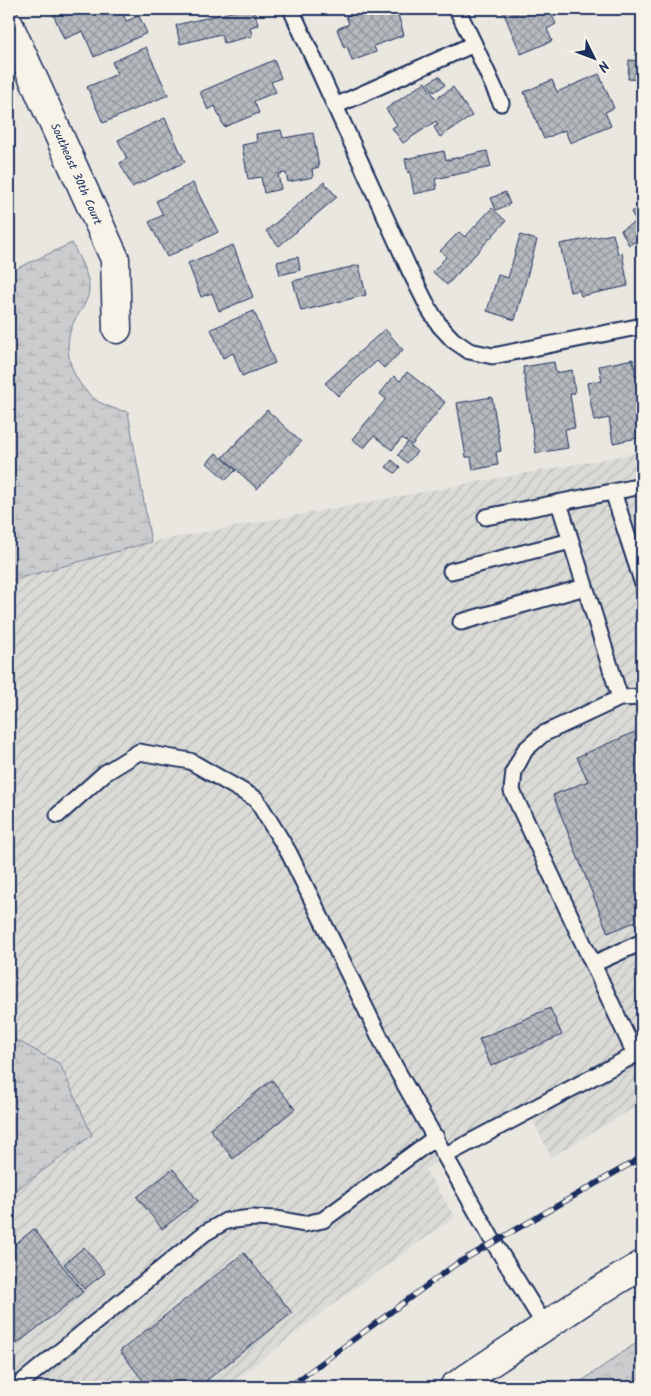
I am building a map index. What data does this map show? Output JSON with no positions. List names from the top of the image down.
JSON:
{
  "streets": {
    "street": ["Southeast 30th Court"]
  },
  "north": "bottom right"
}
